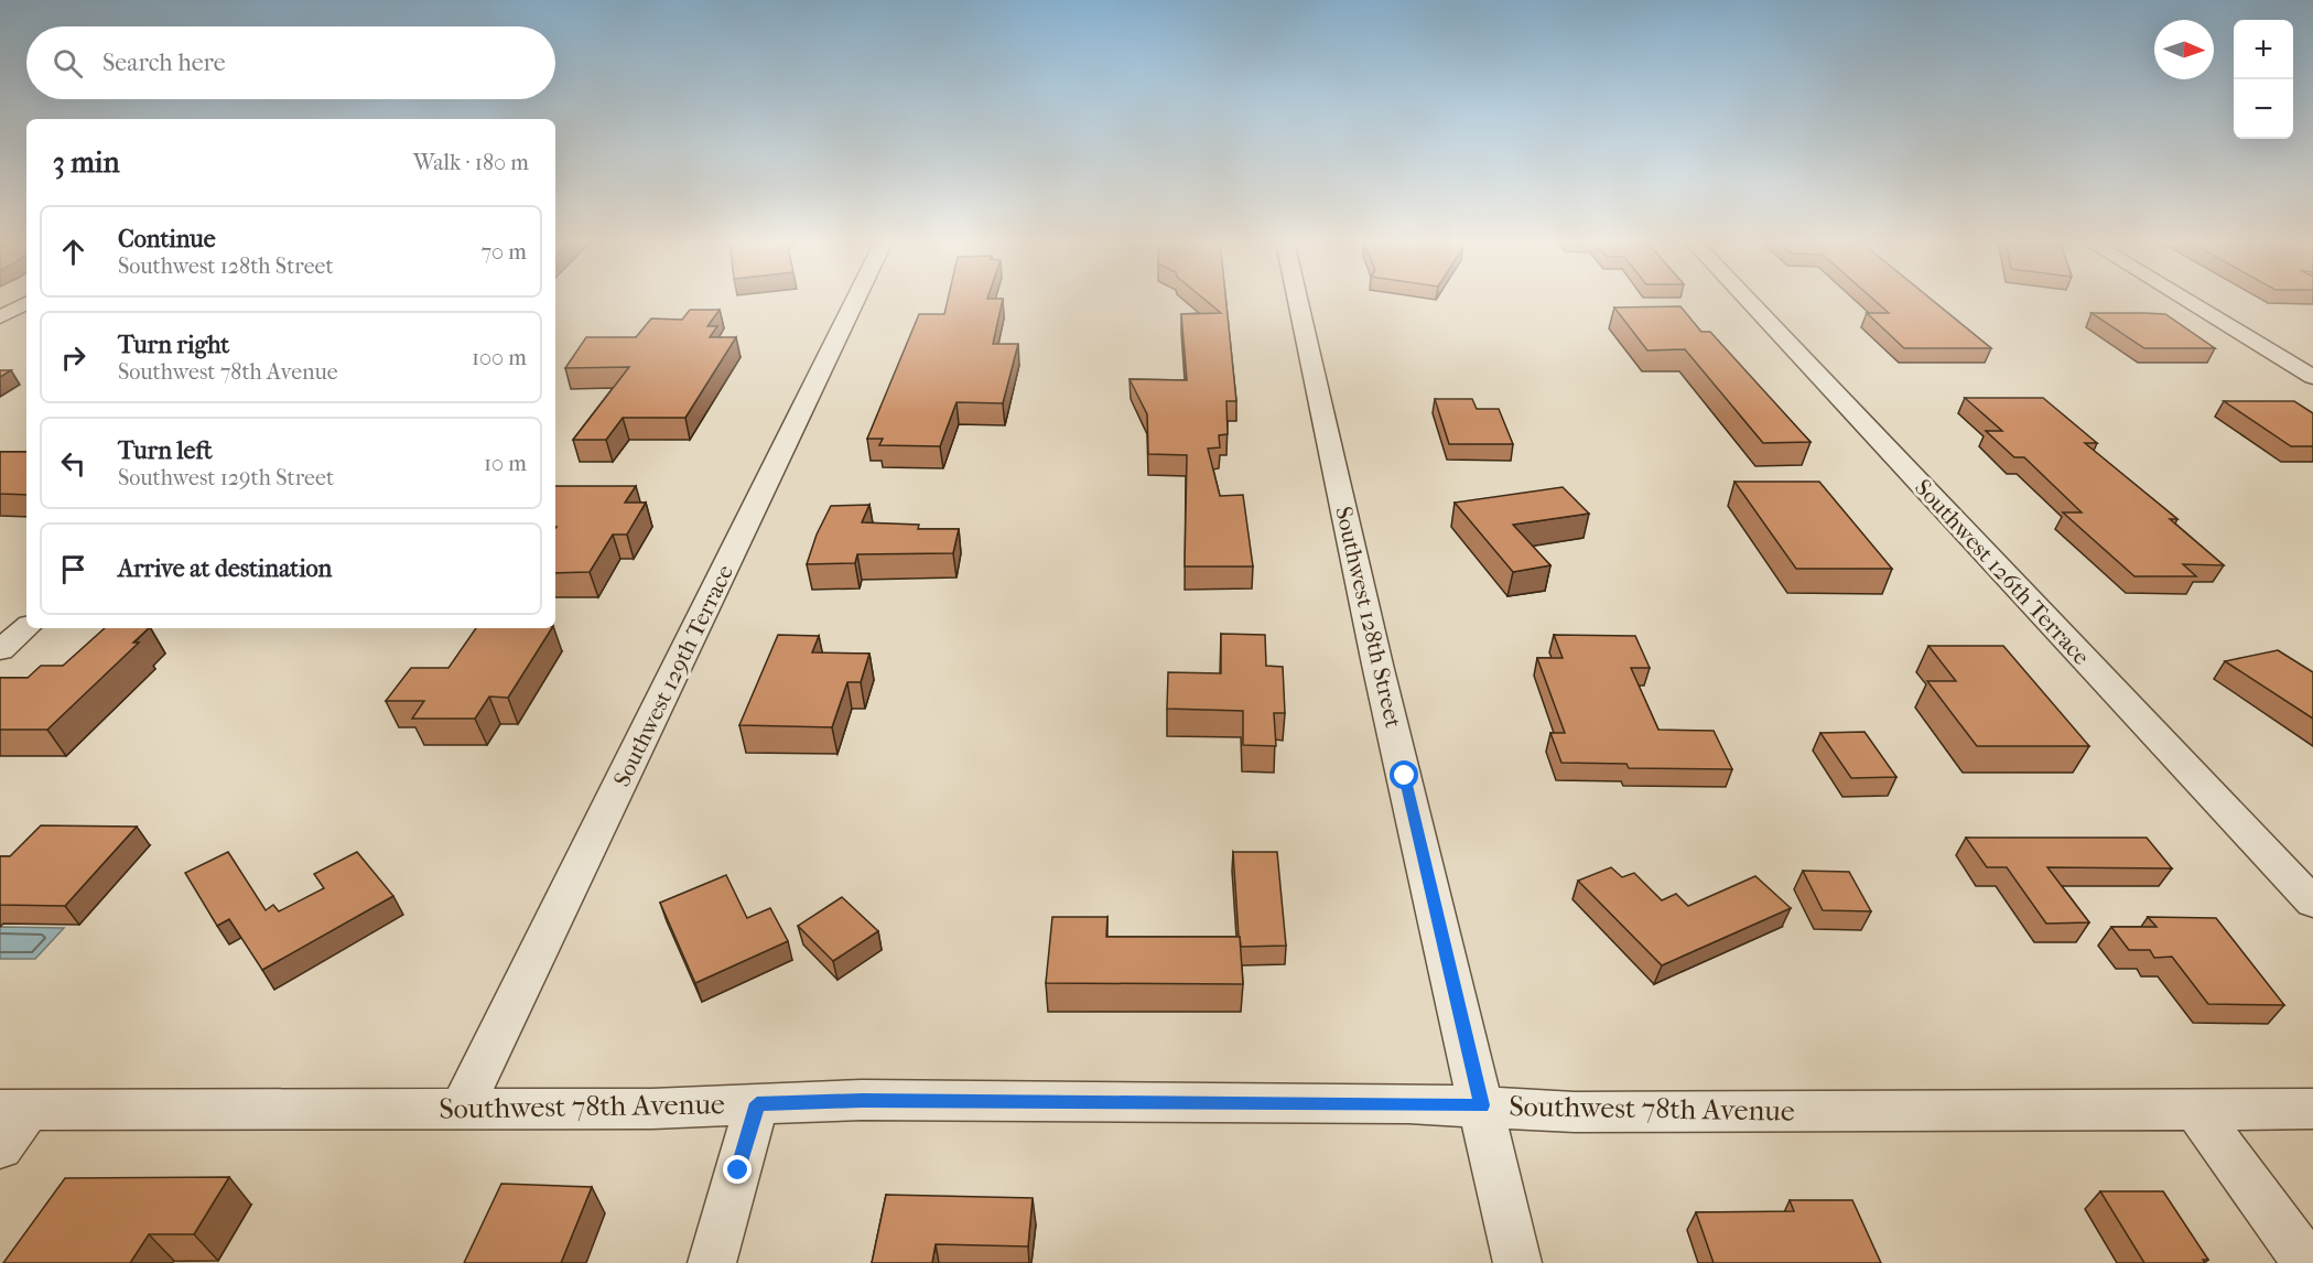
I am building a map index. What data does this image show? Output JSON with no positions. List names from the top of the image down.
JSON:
{
  "streets": {
    "street": [
      "Southwest 126th Terrace",
      "Southwest 128th Street",
      "Southwest 129th Terrace",
      "Southwest 78th Avenue"
    ]
  },
  "crossings": [
    ["Southwest 128th Street", "Southwest 78th Avenue"],
    ["Southwest 129th Terrace", "Southwest 78th Avenue"]
  ],
  "north": "right",
  "page": {
    "map_buttons": ["+", "−"],
    "search": "Search here",
    "heading": ["3 min", "Walk · 180 m"],
    "list": [
      ["Continue", "Southwest 128th Street", "70 m"],
      ["Turn right", "Southwest 78th Avenue", "100 m"],
      ["Turn left", "Southwest 129th Street", "10 m"],
      "Arrive at destination"
    ]
  }
}
